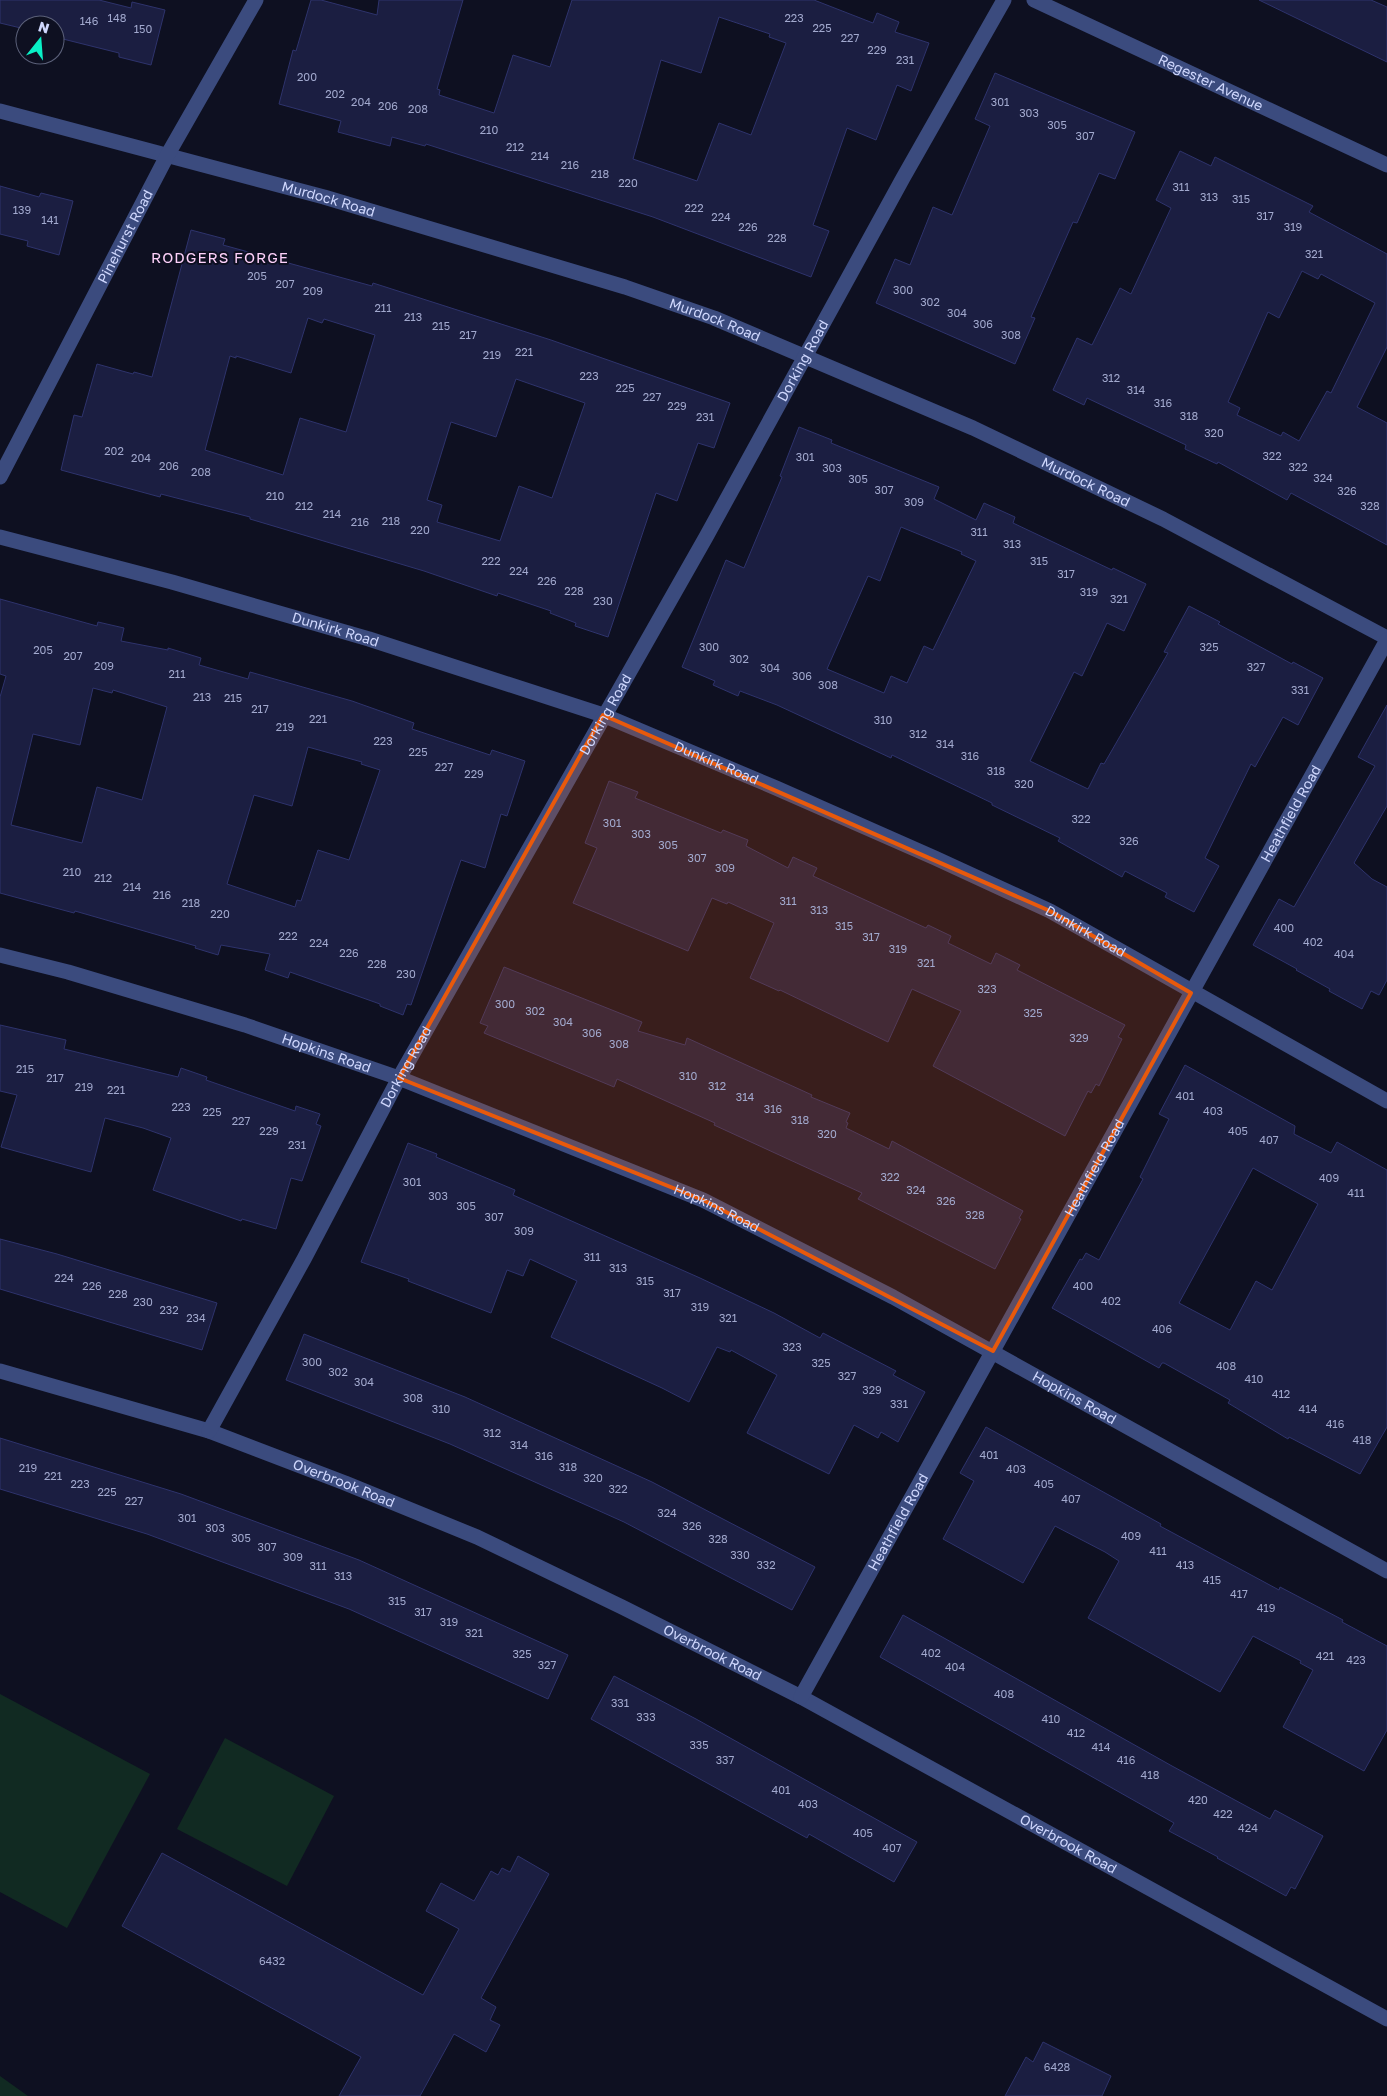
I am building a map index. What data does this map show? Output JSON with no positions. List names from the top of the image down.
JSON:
{
  "streets": {
    "street": [
      "Regester Avenue",
      "Murdock Road",
      "Pinehurst Road",
      "Dorking Road",
      "Dunkirk Road",
      "Heathfield Road",
      "Hopkins Road",
      "Overbrook Road"
    ]
  },
  "crossings": [
    ["Murdock Road", "Pinehurst Road"],
    ["Murdock Road", "Dorking Road"],
    ["Murdock Road", "Heathfield Road"],
    ["Dorking Road", "Dunkirk Road"],
    ["Dorking Road", "Hopkins Road"],
    ["Dorking Road", "Overbrook Road"],
    ["Dunkirk Road", "Heathfield Road"],
    ["Heathfield Road", "Hopkins Road"],
    ["Heathfield Road", "Overbrook Road"]
  ],
  "districts": ["RODGERS FORGE"],
  "house_numbers": [
    "148",
    "223",
    "146",
    "225",
    "150",
    "227",
    "229",
    "231",
    "200",
    "202",
    "204",
    "301",
    "206",
    "208",
    "303",
    "305",
    "210",
    "307",
    "212",
    "214",
    "216",
    "218",
    "220",
    "311",
    "313",
    "315",
    "222",
    "139",
    "317",
    "224",
    "141",
    "226",
    "319",
    "228",
    "321",
    "205",
    "207",
    "300",
    "209",
    "302",
    "211",
    "304",
    "213",
    "306",
    "215",
    "217",
    "308",
    "221",
    "219",
    "223",
    "312",
    "225",
    "314",
    "227",
    "316",
    "229",
    "318",
    "231",
    "320",
    "202",
    "322",
    "301",
    "204",
    "206",
    "322",
    "303",
    "208",
    "324",
    "305",
    "307",
    "326",
    "210",
    "309",
    "212",
    "328",
    "214",
    "218",
    "216",
    "220",
    "311",
    "313",
    "222",
    "315",
    "224",
    "317",
    "226",
    "228",
    "319",
    "321",
    "230",
    "300",
    "325",
    "205",
    "207",
    "302",
    "209",
    "327",
    "304",
    "211",
    "306",
    "308",
    "331",
    "213",
    "215",
    "217",
    "221",
    "310",
    "219",
    "312",
    "223",
    "314",
    "225",
    "316",
    "227",
    "318",
    "229",
    "320",
    "322",
    "301",
    "303",
    "326",
    "305",
    "307",
    "309",
    "210",
    "212",
    "214",
    "216",
    "311",
    "218",
    "313",
    "220",
    "315",
    "400",
    "222",
    "317",
    "402",
    "224",
    "319",
    "226",
    "404",
    "321",
    "228",
    "230",
    "323",
    "300",
    "302",
    "325",
    "304",
    "306",
    "329",
    "308",
    "215",
    "310",
    "217",
    "312",
    "219",
    "221",
    "401",
    "314",
    "223",
    "316",
    "403",
    "225",
    "318",
    "227",
    "229",
    "405",
    "320",
    "407",
    "231",
    "322",
    "409",
    "301",
    "324",
    "411",
    "303",
    "326",
    "305",
    "328",
    "307",
    "309",
    "311",
    "313",
    "224",
    "315",
    "226",
    "400",
    "317",
    "228",
    "402",
    "230",
    "319",
    "232",
    "234",
    "321",
    "406",
    "323",
    "300",
    "325",
    "408",
    "302",
    "327",
    "410",
    "304",
    "329",
    "412",
    "308",
    "331",
    "310",
    "414",
    "416",
    "312",
    "418",
    "314",
    "401",
    "316",
    "318",
    "219",
    "403",
    "221",
    "320",
    "223",
    "405",
    "322",
    "225",
    "407",
    "227",
    "324",
    "301",
    "326",
    "303",
    "409",
    "305",
    "328",
    "307",
    "411",
    "330",
    "309",
    "332",
    "413",
    "311",
    "313",
    "415",
    "417",
    "315",
    "419",
    "317",
    "319",
    "321",
    "402",
    "325",
    "421",
    "423",
    "327",
    "404",
    "408",
    "331",
    "333",
    "410",
    "412",
    "335",
    "414",
    "337",
    "416",
    "418",
    "401",
    "420",
    "403",
    "422",
    "424",
    "405",
    "407",
    "6432",
    "6428"
  ],
  "north": "top"
}
